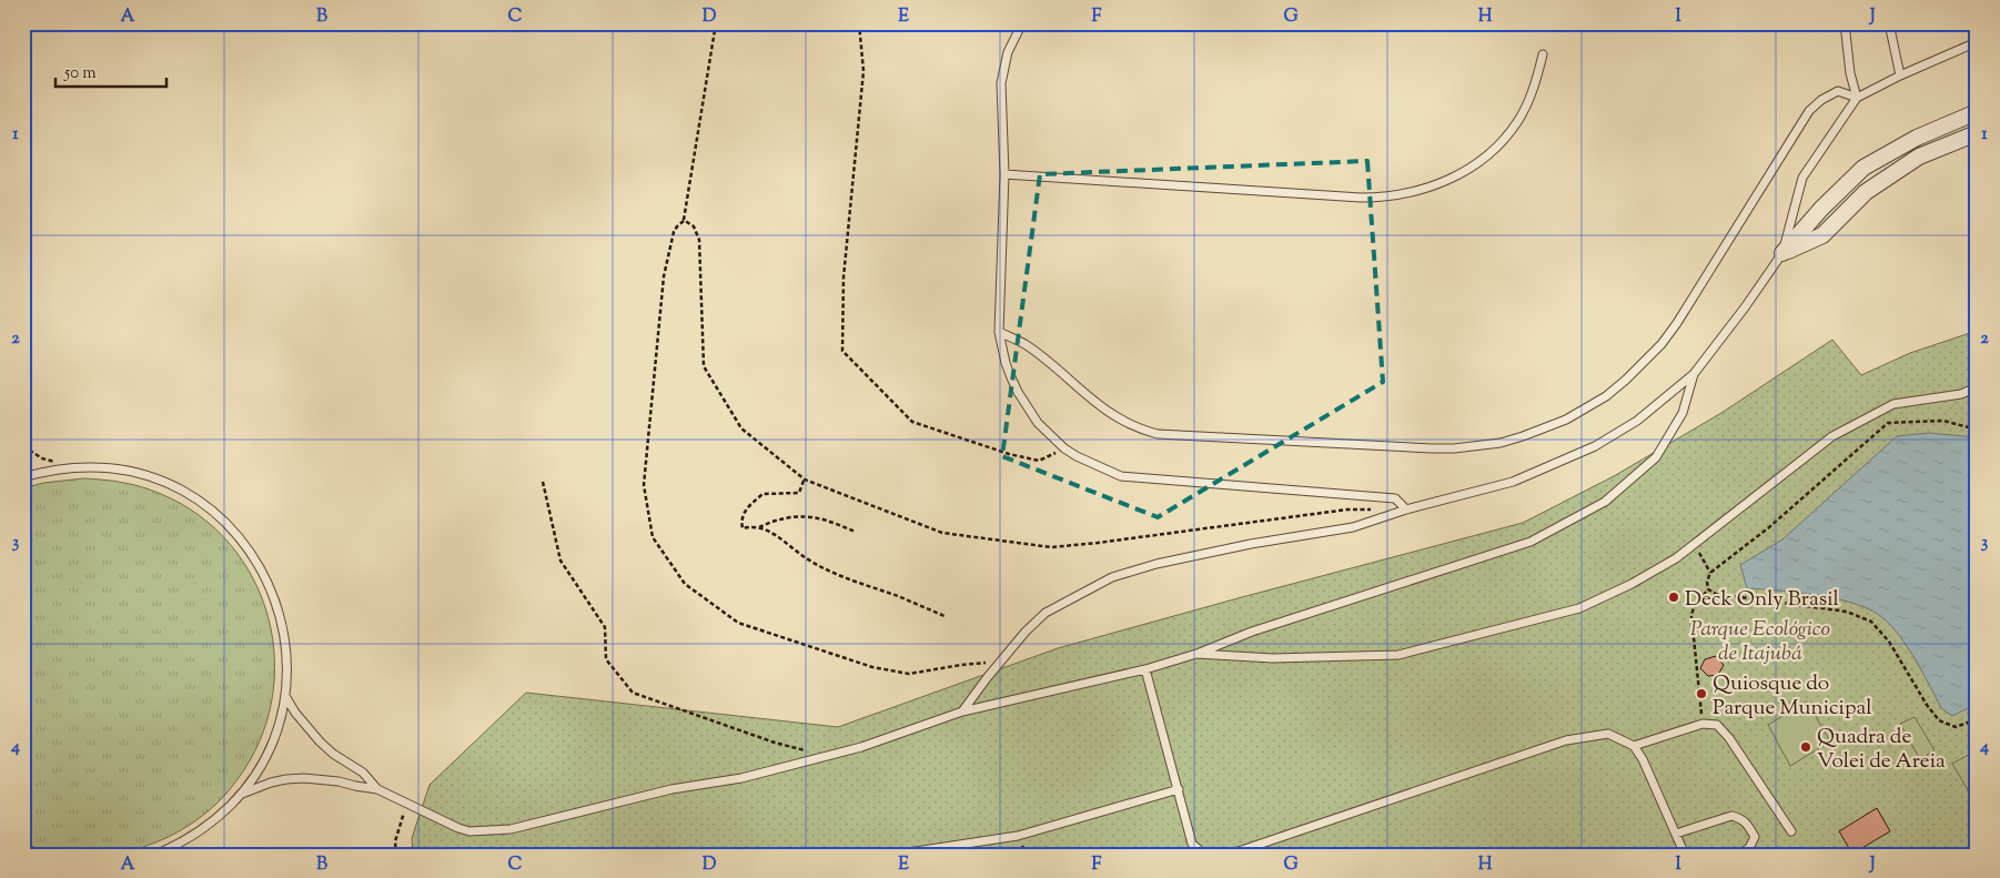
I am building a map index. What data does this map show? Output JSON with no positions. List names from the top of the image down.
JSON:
{
  "parks": ["Parque Ecológico de Itajubá"],
  "places": ["Deck Only Brasil", "Quiosque do Parque Municipal", "Quadra de Volei de Areia"],
  "scale_bar": "50 m",
  "grid": {
    "columns": [
      "A",
      "B",
      "C",
      "D",
      "E",
      "F",
      "G",
      "H",
      "I",
      "J"
    ],
    "rows": [
      "1",
      "2",
      "3",
      "4"
    ]
  }
}
